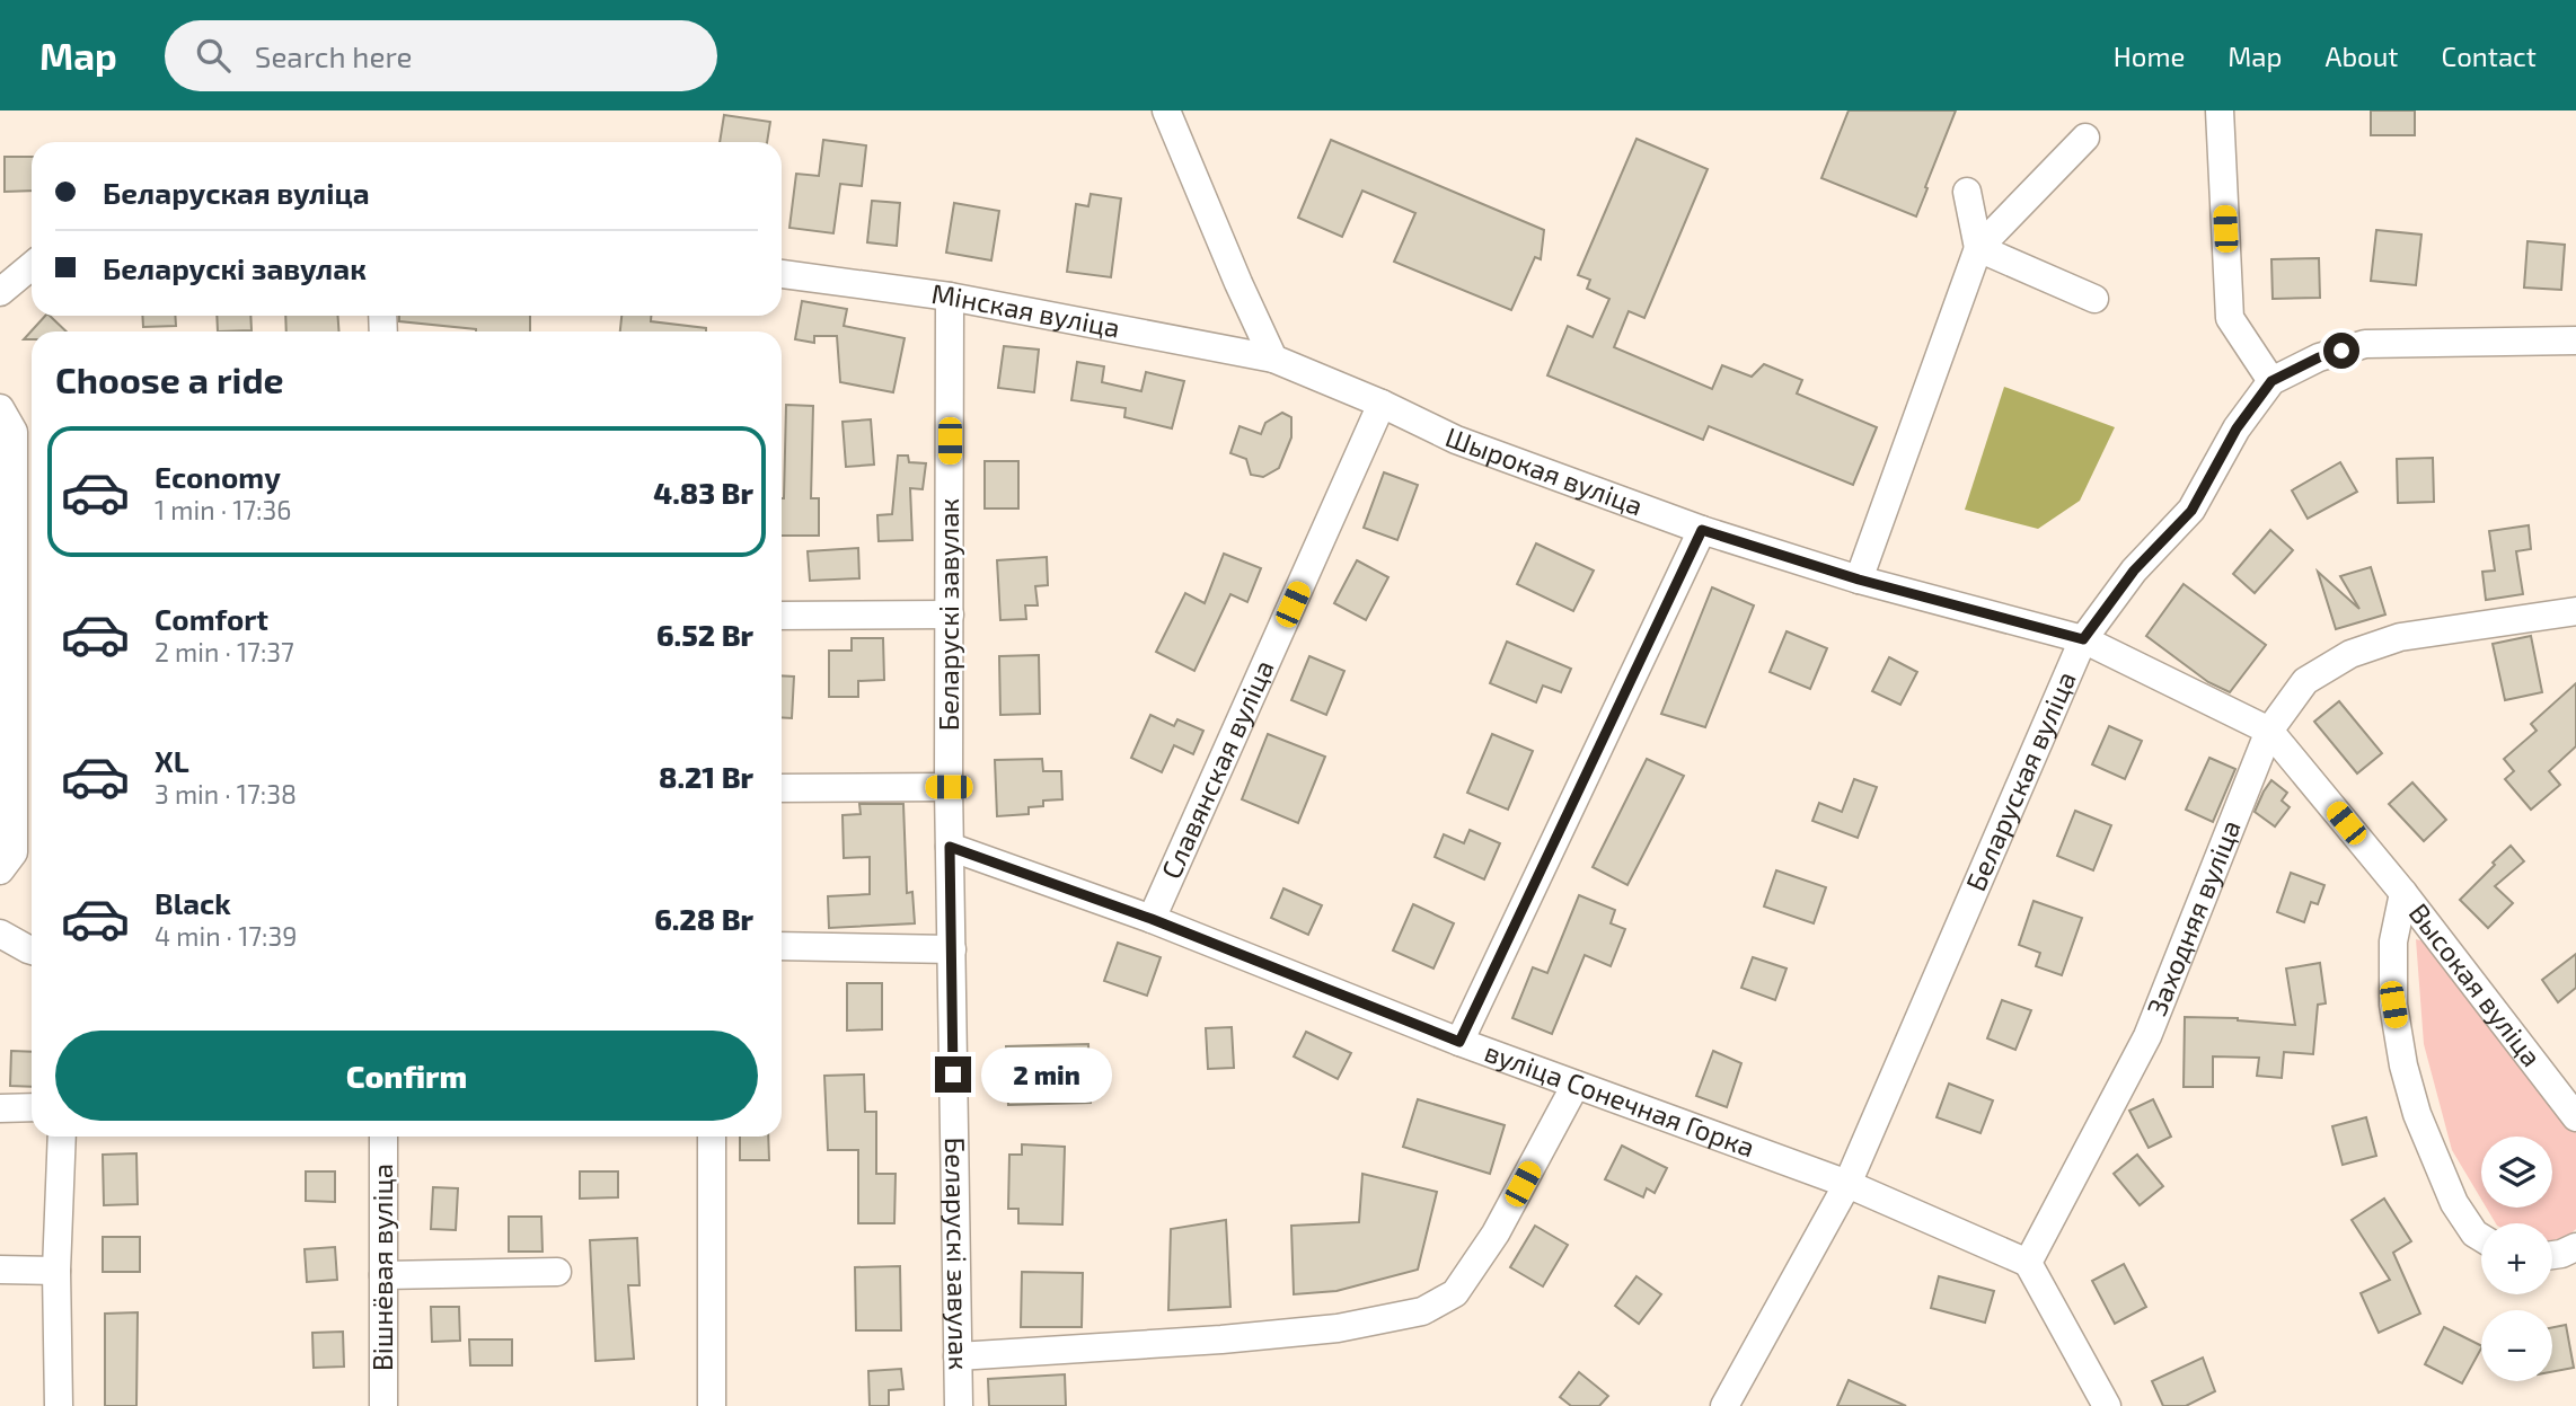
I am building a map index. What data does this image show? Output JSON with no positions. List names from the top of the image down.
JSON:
{
  "streets": {
    "street": [
      "Мінская вуліца",
      "Шырокая вуліца",
      "Беларускі завулак",
      "Славянская вуліца",
      "Беларуская вуліца",
      "Заходняя вуліца",
      "Высокая вуліца",
      "вуліца Сонечная Горка",
      "Вішнёвая вуліца"
    ]
  },
  "crossings": [
    ["Мінская вуліца", "Шырокая вуліца"],
    ["Мінская вуліца", "Беларускі завулак"],
    ["Шырокая вуліца", "Славянская вуліца"],
    ["Шырокая вуліца", "Беларуская вуліца"],
    ["Шырокая вуліца", "Высокая вуліца"],
    ["Беларускі завулак", "вуліца Сонечная Горка"],
    ["Славянская вуліца", "вуліца Сонечная Горка"],
    ["Беларуская вуліца", "Высокая вуліца"],
    ["Беларуская вуліца", "вуліца Сонечная Горка"],
    ["Заходняя вуліца", "Высокая вуліца"],
    ["Заходняя вуліца", "вуліца Сонечная Горка"]
  ],
  "page": {
    "header": "Map",
    "search": "Search here",
    "nav": [
      "Home",
      "Map",
      "About",
      "Contact"
    ],
    "banner": ["Беларуская вуліца", "Беларускі завулак"],
    "heading": "Choose a ride",
    "list": [
      {
        "name": "Economy",
        "note": "1 min · 17:36",
        "value": "4.83 Br"
      },
      {
        "name": "Comfort",
        "note": "2 min · 17:37",
        "value": "6.52 Br"
      },
      {
        "name": "XL",
        "note": "3 min · 17:38",
        "value": "8.21 Br"
      },
      {
        "name": "Black",
        "note": "4 min · 17:39",
        "value": "6.28 Br"
      }
    ],
    "buttons": "Confirm",
    "bubble": "2 min",
    "map_buttons": ["+", "−"]
  }
}
